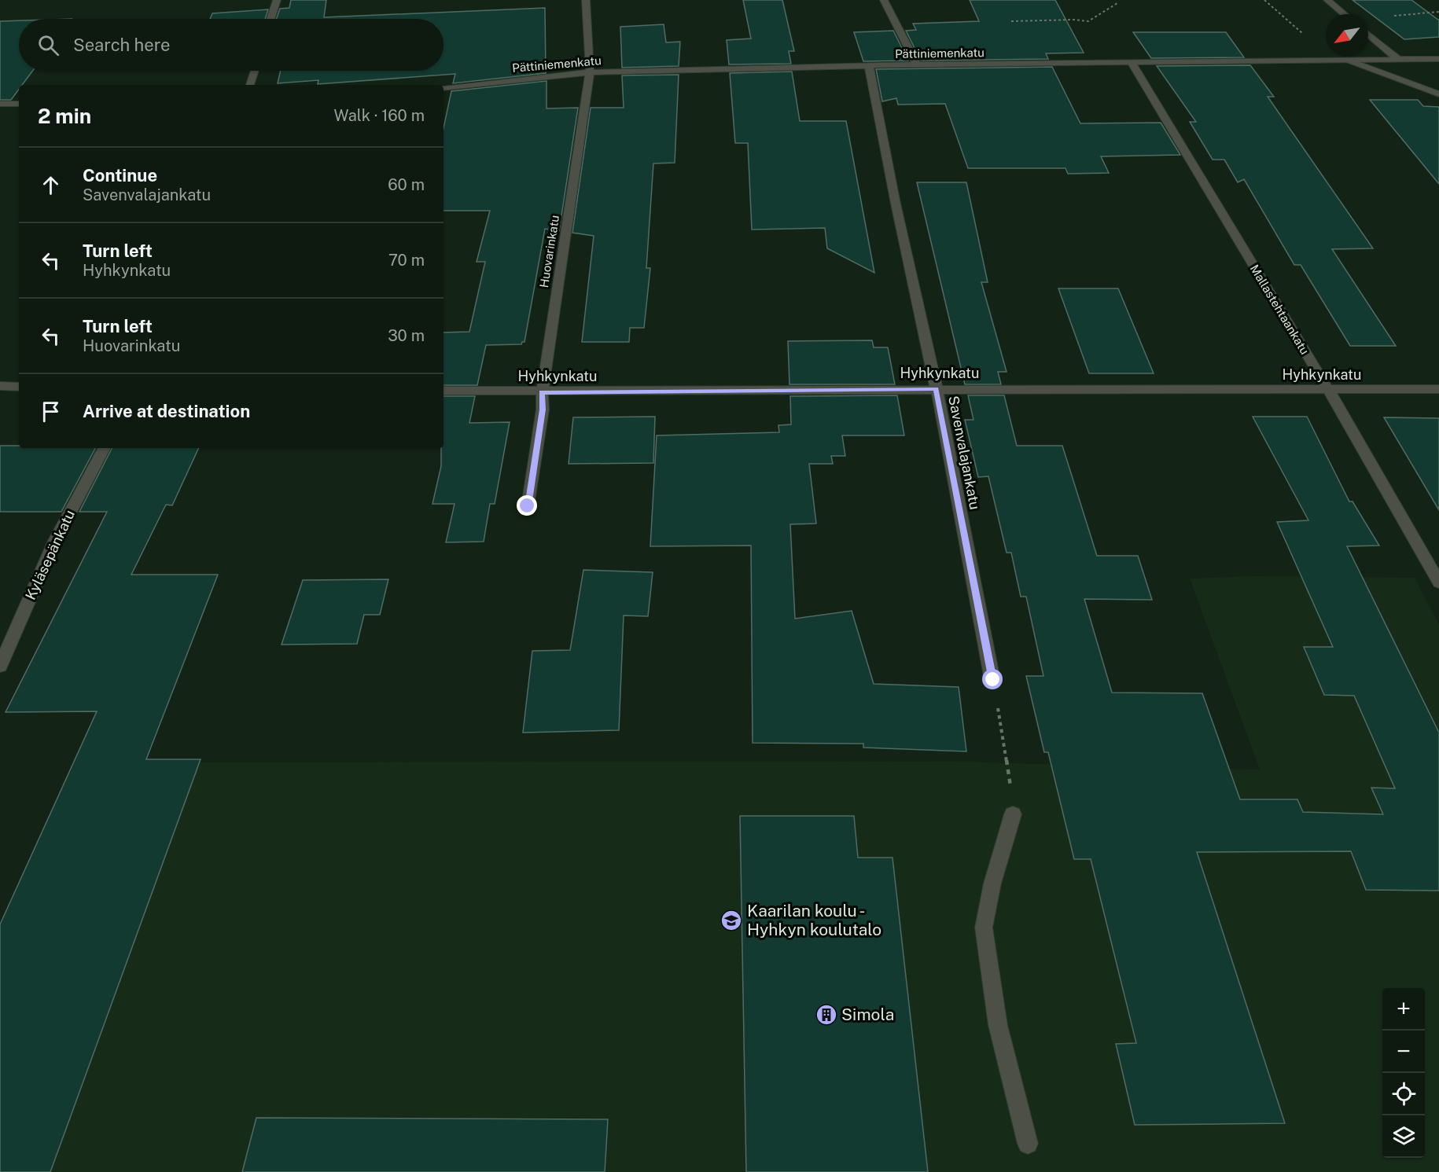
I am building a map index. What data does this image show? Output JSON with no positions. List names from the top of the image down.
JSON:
{
  "streets": {
    "street": [
      "Pättiniemenkatu",
      "Huovarinkatu",
      "Mallastehtaankatu",
      "Hyhkynkatu",
      "Savenvalajankatu",
      "Kyläsepänkatu"
    ]
  },
  "crossings": [
    ["Pättiniemenkatu", "Huovarinkatu"],
    ["Pättiniemenkatu", "Mallastehtaankatu"],
    ["Pättiniemenkatu", "Savenvalajankatu"],
    ["Huovarinkatu", "Hyhkynkatu"],
    ["Mallastehtaankatu", "Hyhkynkatu"],
    ["Hyhkynkatu", "Savenvalajankatu"]
  ],
  "places": {
    "school or university": ["Kaarilan koulu - Hyhkyn koulutalo"],
    "building": ["Simola"]
  },
  "north": "bottom left",
  "page": {
    "search": "Search here",
    "heading": ["2 min", "Walk · 160 m"],
    "list": [
      ["Continue", "Savenvalajankatu", "60 m"],
      ["Turn left", "Hyhkynkatu", "70 m"],
      ["Turn left", "Huovarinkatu", "30 m"],
      "Arrive at destination"
    ],
    "map_buttons": ["+", "−"]
  }
}
